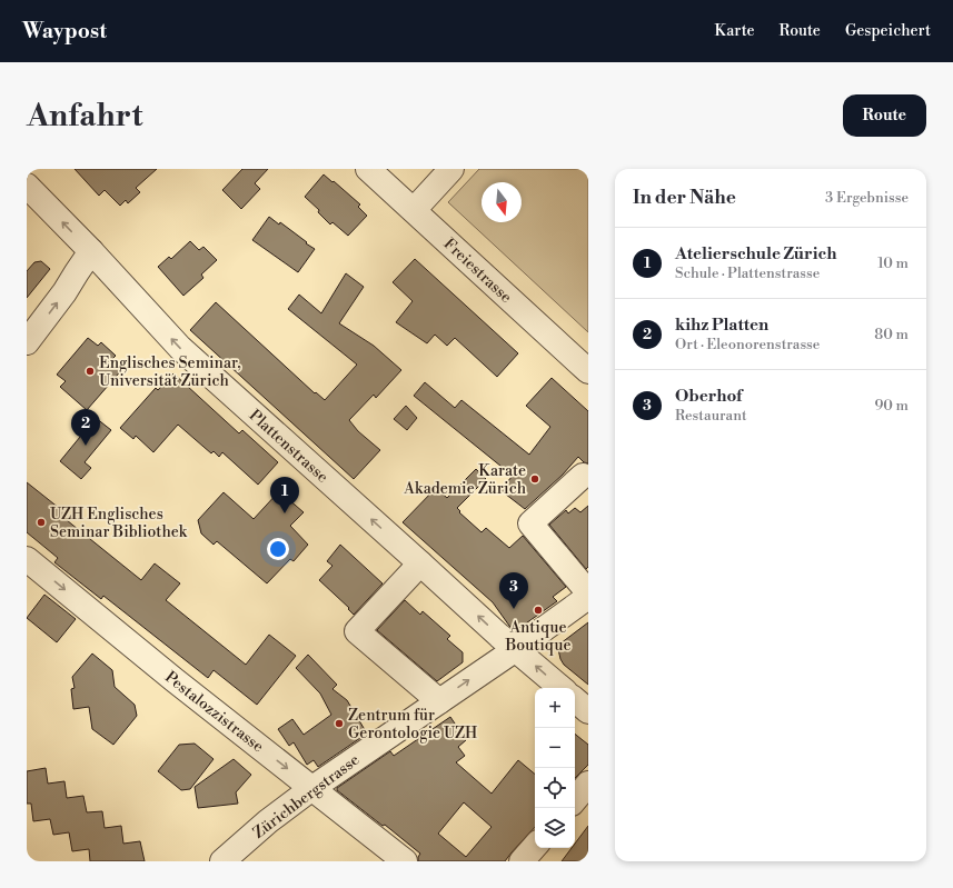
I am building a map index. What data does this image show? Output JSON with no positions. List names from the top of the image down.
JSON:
{
  "streets": {
    "street": [
      "Freiestrasse",
      "Plattenstrasse",
      "Pestalozzistrasse",
      "Zürichbergstrasse"
    ]
  },
  "crossings": [
    ["Plattenstrasse", "Zürichbergstrasse"],
    ["Pestalozzistrasse", "Zürichbergstrasse"]
  ],
  "one_way": ["Plattenstrasse", "Pestalozzistrasse"],
  "places": [
    "Englisches Seminar, Universität Zürich",
    "Karate Akademie Zürich",
    "UZH Englisches Seminar Bibliothek",
    "Antique Boutique",
    "Zentrum für Gerontologie UZH"
  ],
  "north": "bottom",
  "page": {
    "header": "Waypost",
    "nav": ["Karte", "Route", "Gespeichert"],
    "buttons": "Route",
    "title": "Anfahrt",
    "heading": ["In der Nähe", "3 Ergebnisse"],
    "list": [
      {
        "mark": "1",
        "name": "Atelierschule Zürich",
        "note": "Schule · Plattenstrasse",
        "value": "10 m"
      },
      {
        "mark": "2",
        "name": "kihz Platten",
        "note": "Ort · Eleonorenstrasse",
        "value": "80 m"
      },
      {
        "mark": "3",
        "name": "Oberhof",
        "note": "Restaurant",
        "value": "90 m"
      }
    ],
    "pins": ["2", "1", "3"],
    "map_buttons": ["+", "−"]
  }
}
